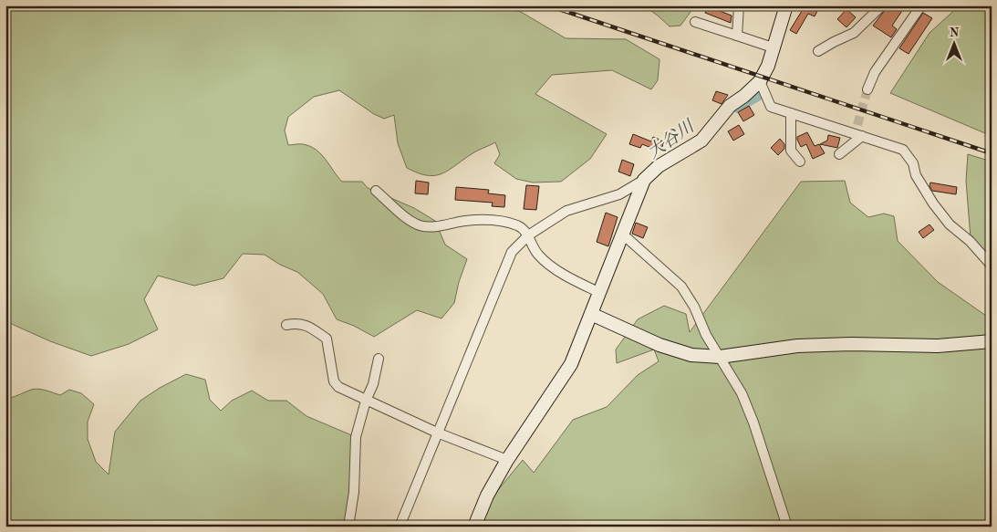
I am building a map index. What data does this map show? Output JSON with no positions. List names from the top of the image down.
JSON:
{
  "water": ["大谷川"],
  "north": "top"
}
